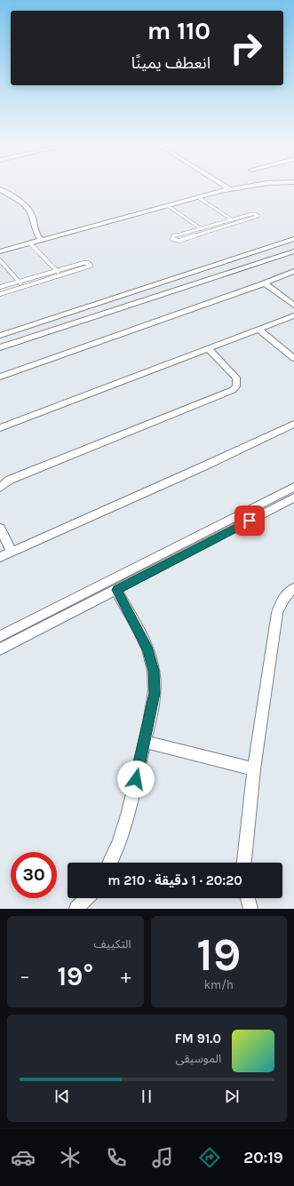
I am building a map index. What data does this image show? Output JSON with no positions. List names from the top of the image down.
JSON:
{
  "page": {
    "turn": ["110 m", "انعطف يمينًا"],
    "limit": "30",
    "trip": "20:20 · 1 دقيقة · 210 m",
    "tile": [
      ["19", "km/h"],
      "التكييف"
    ],
    "heat": ["−", "19°", "+"],
    "song": ["91.0 FM", "الموسيقى"],
    "tabs": "20:19"
  }
}
